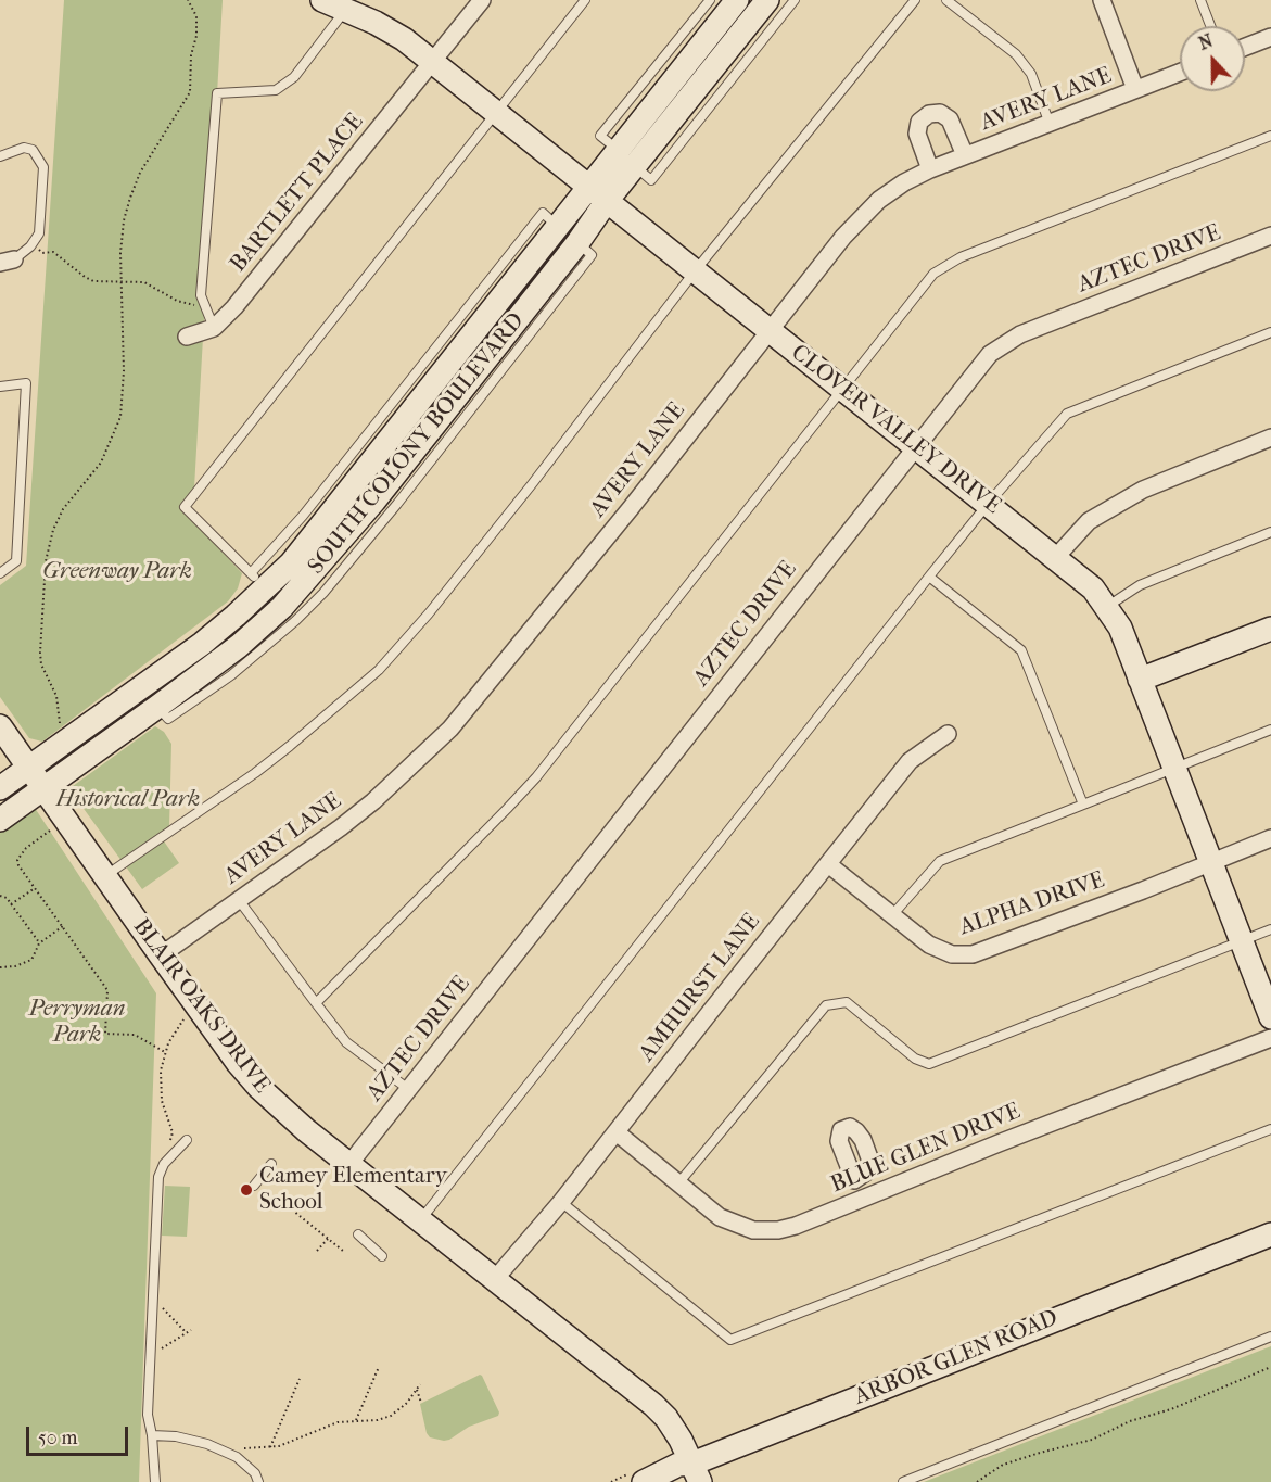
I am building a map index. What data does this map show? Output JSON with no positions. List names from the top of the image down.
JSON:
{
  "streets": {
    "street": [
      "AVERY LANE",
      "BARTLETT PLACE",
      "AZTEC DRIVE",
      "CLOVER VALLEY DRIVE",
      "SOUTH COLONY BOULEVARD",
      "ALPHA DRIVE",
      "AMHURST LANE",
      "BLAIR OAKS DRIVE",
      "BLUE GLEN DRIVE",
      "ARBOR GLEN ROAD"
    ]
  },
  "crossings": [
    ["AVERY LANE", "CLOVER VALLEY DRIVE"],
    ["AVERY LANE", "BLAIR OAKS DRIVE"],
    ["BARTLETT PLACE", "CLOVER VALLEY DRIVE"],
    ["AZTEC DRIVE", "CLOVER VALLEY DRIVE"],
    ["AZTEC DRIVE", "BLAIR OAKS DRIVE"],
    ["CLOVER VALLEY DRIVE", "SOUTH COLONY BOULEVARD"],
    ["CLOVER VALLEY DRIVE", "ALPHA DRIVE"],
    ["SOUTH COLONY BOULEVARD", "BLAIR OAKS DRIVE"],
    ["ALPHA DRIVE", "AMHURST LANE"],
    ["AMHURST LANE", "BLAIR OAKS DRIVE"],
    ["AMHURST LANE", "BLUE GLEN DRIVE"],
    ["BLAIR OAKS DRIVE", "ARBOR GLEN ROAD"]
  ],
  "parks": ["Greenway Park", "Historical Park", "Perryman Park"],
  "places": ["Camey Elementary School"],
  "scale_bar": "50 m",
  "north": "top"
}
